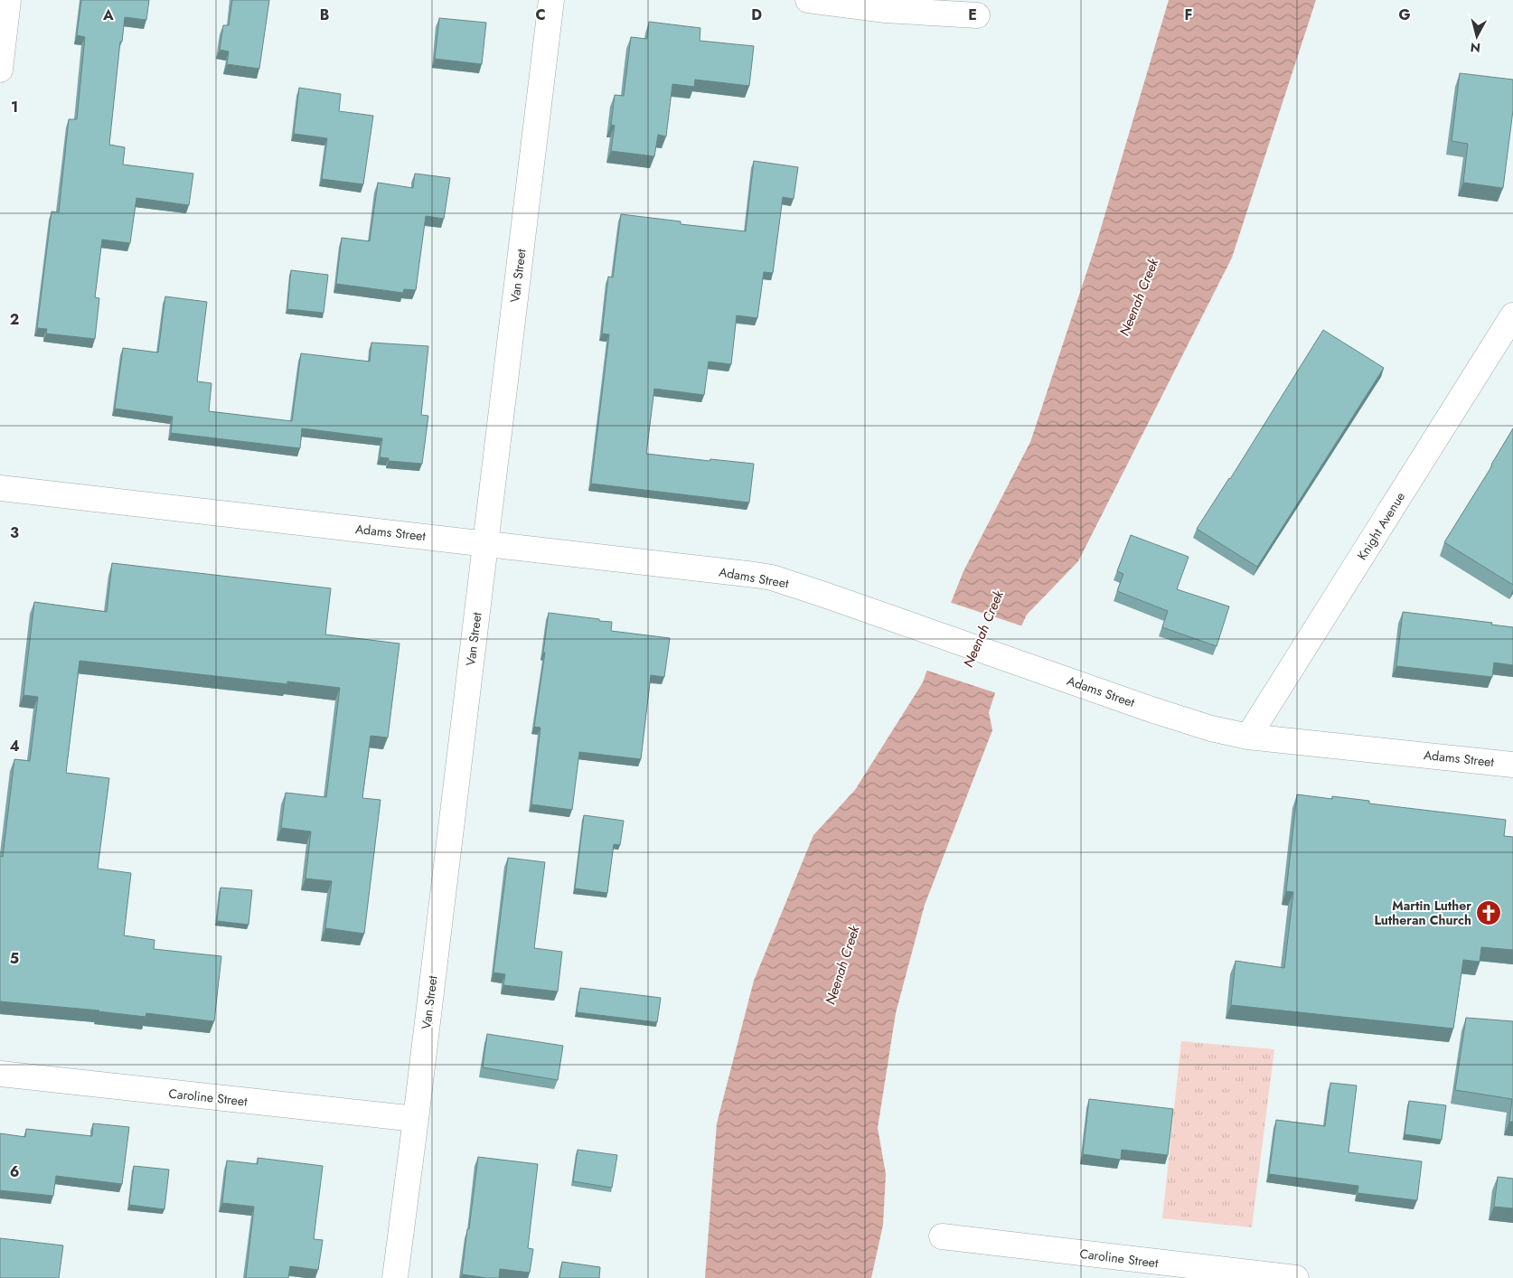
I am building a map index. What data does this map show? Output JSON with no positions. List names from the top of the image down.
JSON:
{
  "streets": {
    "street": [
      "Van Street",
      "Knight Avenue",
      "Adams Street",
      "Caroline Street"
    ]
  },
  "crossings": [
    ["Van Street", "Adams Street"],
    ["Van Street", "Caroline Street"],
    ["Knight Avenue", "Adams Street"]
  ],
  "water": ["Neenah Creek"],
  "places": {
    "church": ["Martin Luther Lutheran Church"]
  },
  "north": "bottom",
  "grid": {
    "columns": [
      "A",
      "B",
      "C",
      "D",
      "E",
      "F",
      "G"
    ],
    "rows": [
      "1",
      "2",
      "3",
      "4",
      "5",
      "6"
    ]
  }
}
